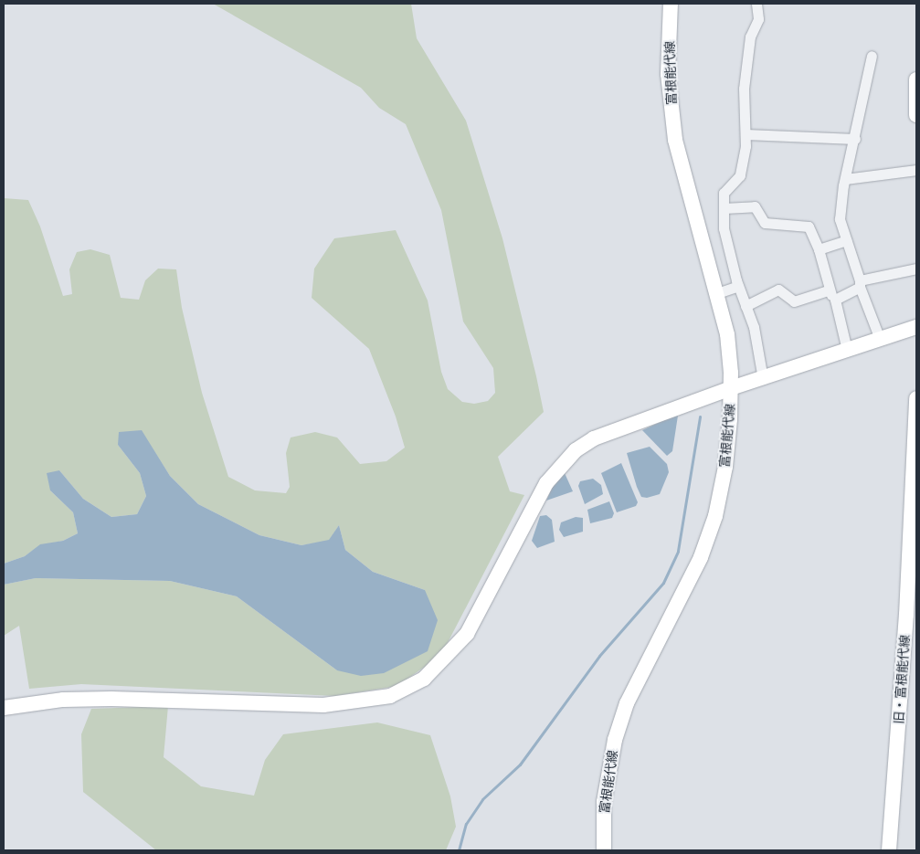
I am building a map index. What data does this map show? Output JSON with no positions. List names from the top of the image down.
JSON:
{
  "streets": {
    "street": ["富根能代線", "旧・富根能代線"]
  }
}
